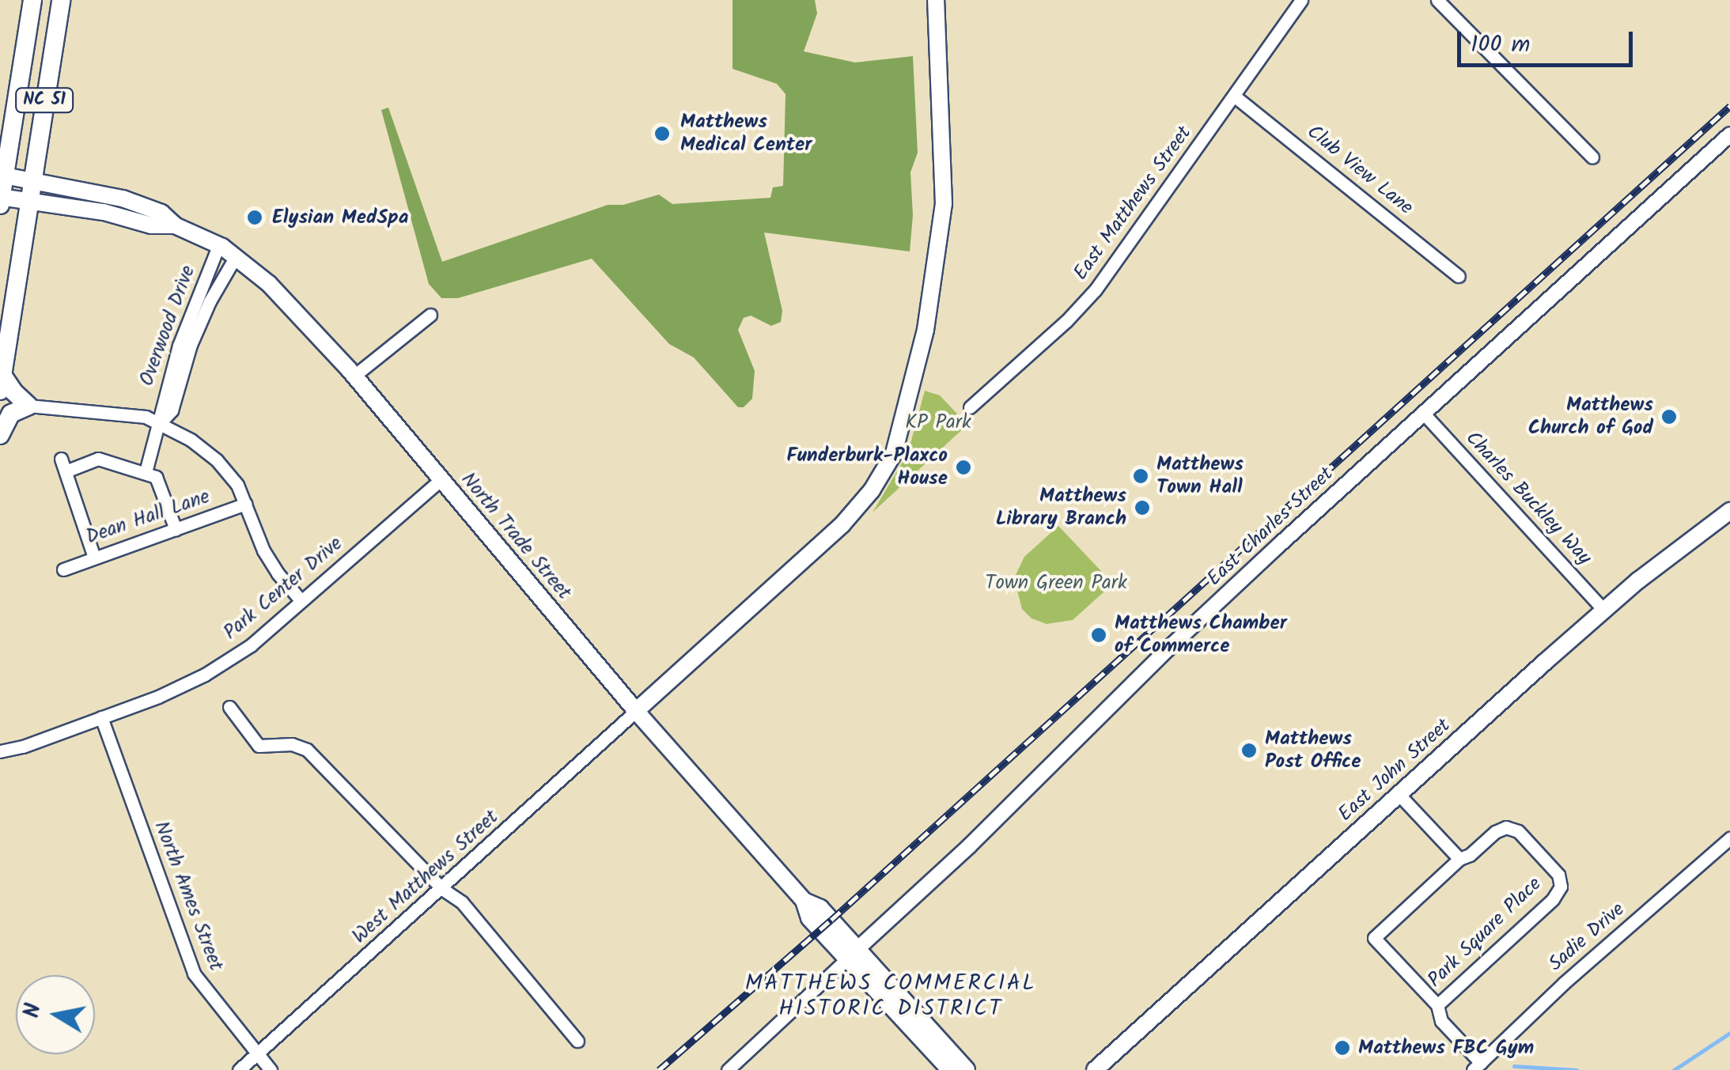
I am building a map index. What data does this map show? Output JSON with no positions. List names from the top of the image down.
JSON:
{
  "streets": {
    "main road": ["NC 51", "North Trade Street", "East John Street"],
    "street": [
      "Club View Lane",
      "East Matthews Street",
      "Overwood Drive",
      "Charles Buckley Way",
      "Dean Hall Lane",
      "East Charles Street",
      "Park Center Drive",
      "West Matthews Street",
      "North Ames Street",
      "Park Square Place",
      "Sadie Drive"
    ]
  },
  "crossings": [
    ["NC 51", "North Trade Street"],
    ["Club View Lane", "East Matthews Street"],
    ["Overwood Drive", "North Trade Street"],
    ["Charles Buckley Way", "East Charles Street"],
    ["Charles Buckley Way", "East John Street"],
    ["East Charles Street", "North Trade Street"],
    ["North Trade Street", "Park Center Drive"],
    ["North Trade Street", "West Matthews Street"],
    ["Park Center Drive", "North Ames Street"],
    ["West Matthews Street", "North Ames Street"],
    ["Park Square Place", "Sadie Drive"]
  ],
  "districts": ["MATTHEWS COMMERCIAL HISTORIC DISTRICT"],
  "parks": ["KP Park", "Town Green Park"],
  "places": [
    "Matthews Medical Center",
    "Elysian MedSpa",
    "Matthews Church of God",
    "Funderburk-Plaxco House",
    "Matthews Town Hall",
    "Matthews Library Branch",
    "Matthews Chamber of Commerce",
    "Matthews Post Office",
    "Matthews FBC Gym"
  ],
  "scale_bar": "100 m",
  "north": "left"
}
